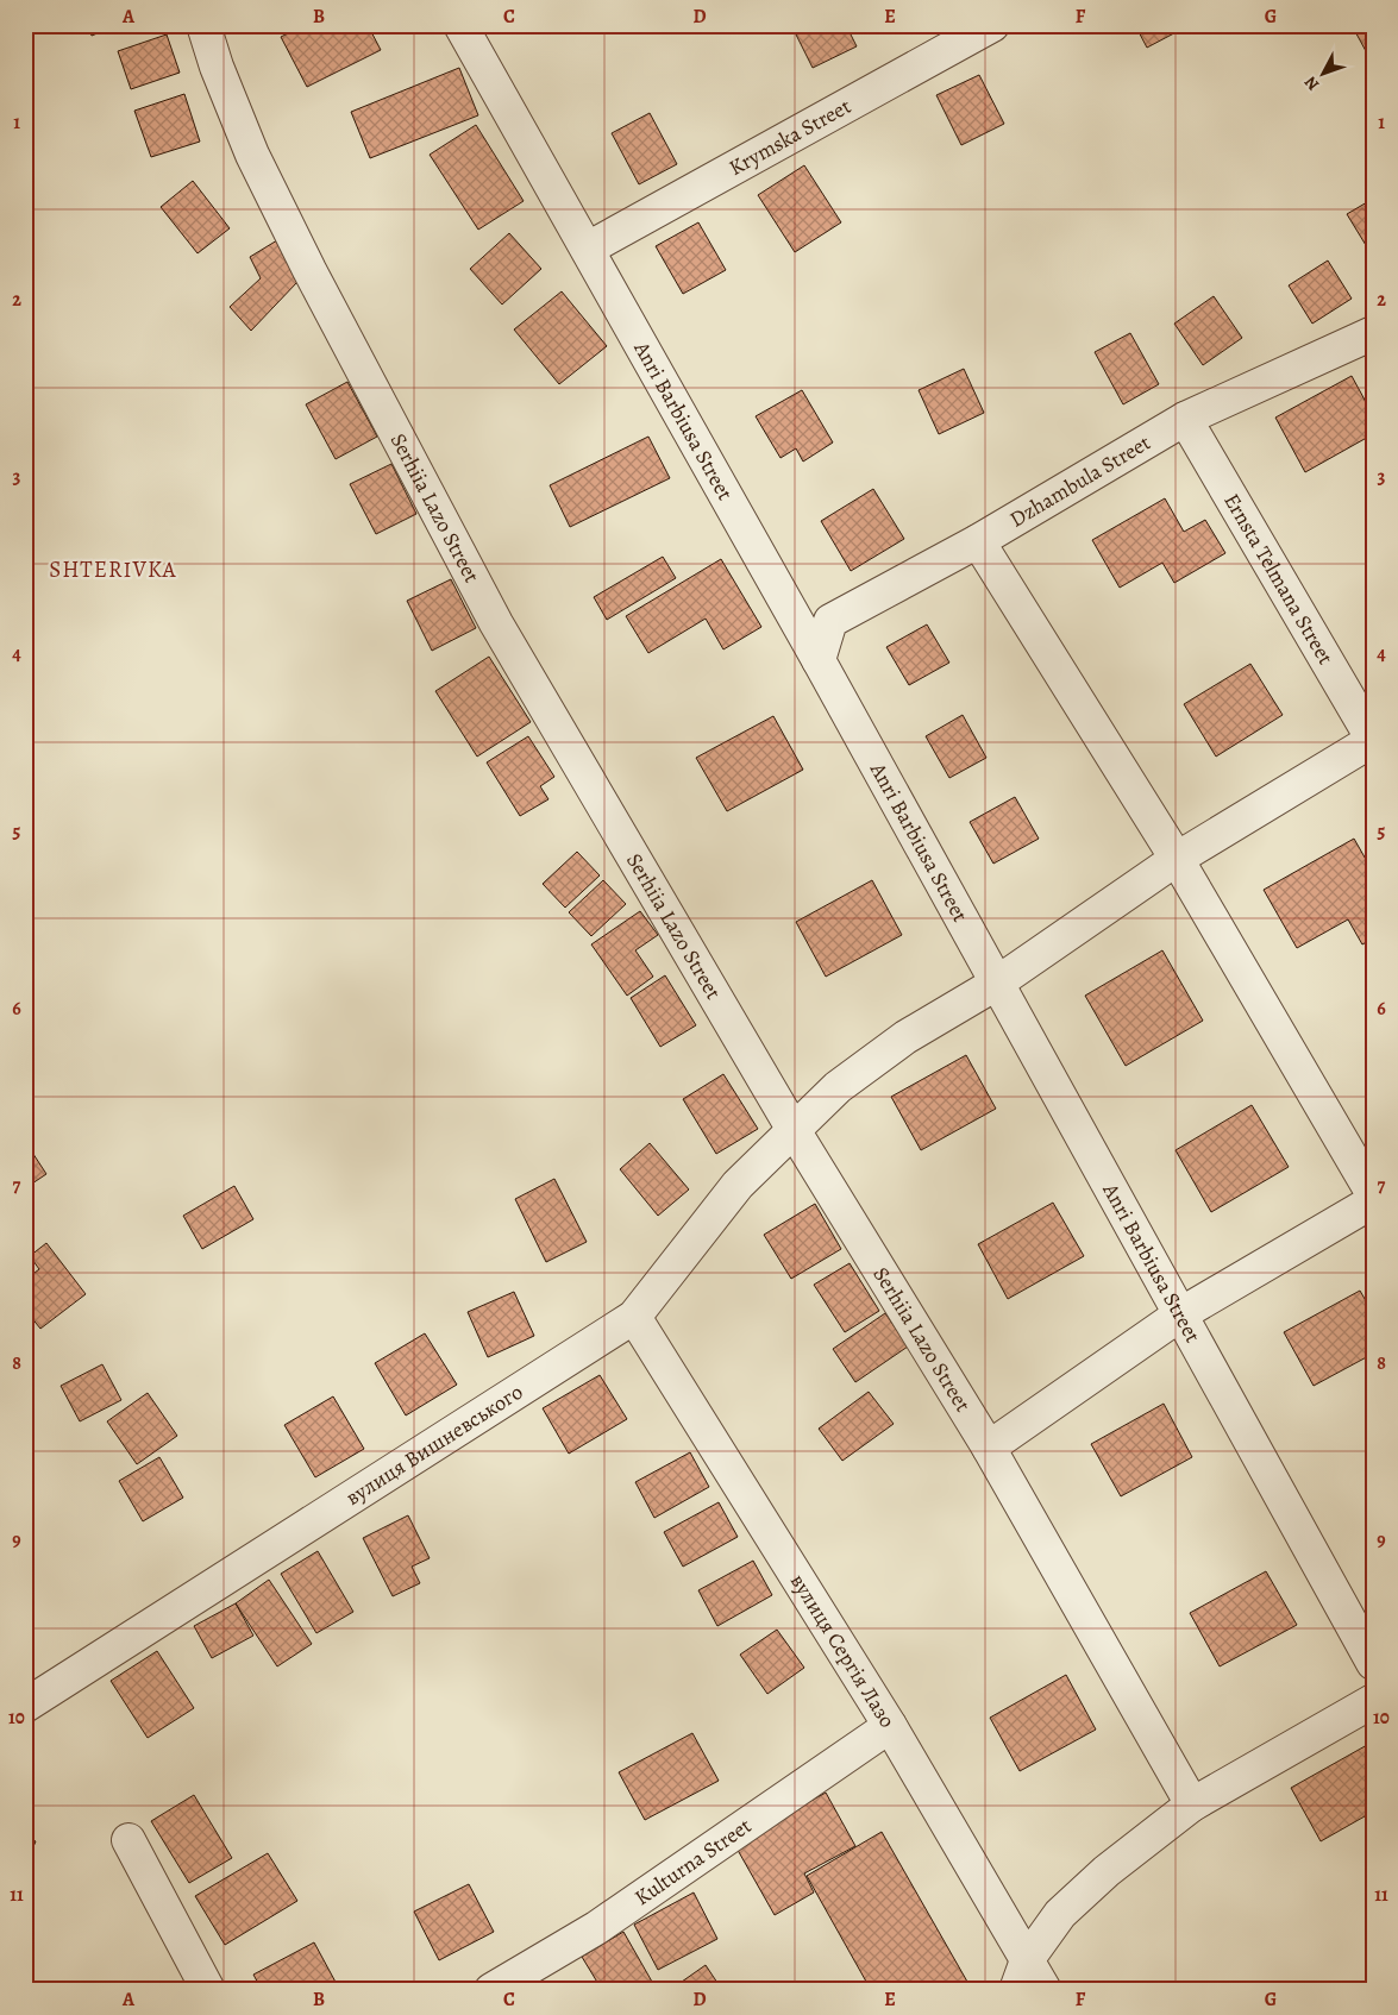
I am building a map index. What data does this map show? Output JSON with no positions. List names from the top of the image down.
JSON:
{
  "streets": {
    "street": [
      "Krymska Street",
      "Anri Barbiusa Street",
      "Dzhambula Street",
      "Serhiia Lazo Street",
      "Ernsta Telmana Street",
      "вулиця Вишневського",
      "вулиця Сергія Лазо",
      "Kulturna Street"
    ]
  },
  "crossings": [
    ["Krymska Street", "Anri Barbiusa Street"],
    ["Anri Barbiusa Street", "Dzhambula Street"],
    ["Anri Barbiusa Street", "вулиця Вишневського"],
    ["Dzhambula Street", "Ernsta Telmana Street"],
    ["Serhiia Lazo Street", "вулиця Вишневського"],
    ["Ernsta Telmana Street", "вулиця Вишневського"],
    ["вулиця Вишневського", "вулиця Сергія Лазо"],
    ["вулиця Сергія Лазо", "Kulturna Street"]
  ],
  "districts": ["SHTERІVKA"],
  "north": "bottom left",
  "grid": {
    "columns": [
      "A",
      "B",
      "C",
      "D",
      "E",
      "F",
      "G"
    ],
    "rows": [
      "1",
      "2",
      "3",
      "4",
      "5",
      "6",
      "7",
      "8",
      "9",
      "10",
      "11"
    ]
  }
}
